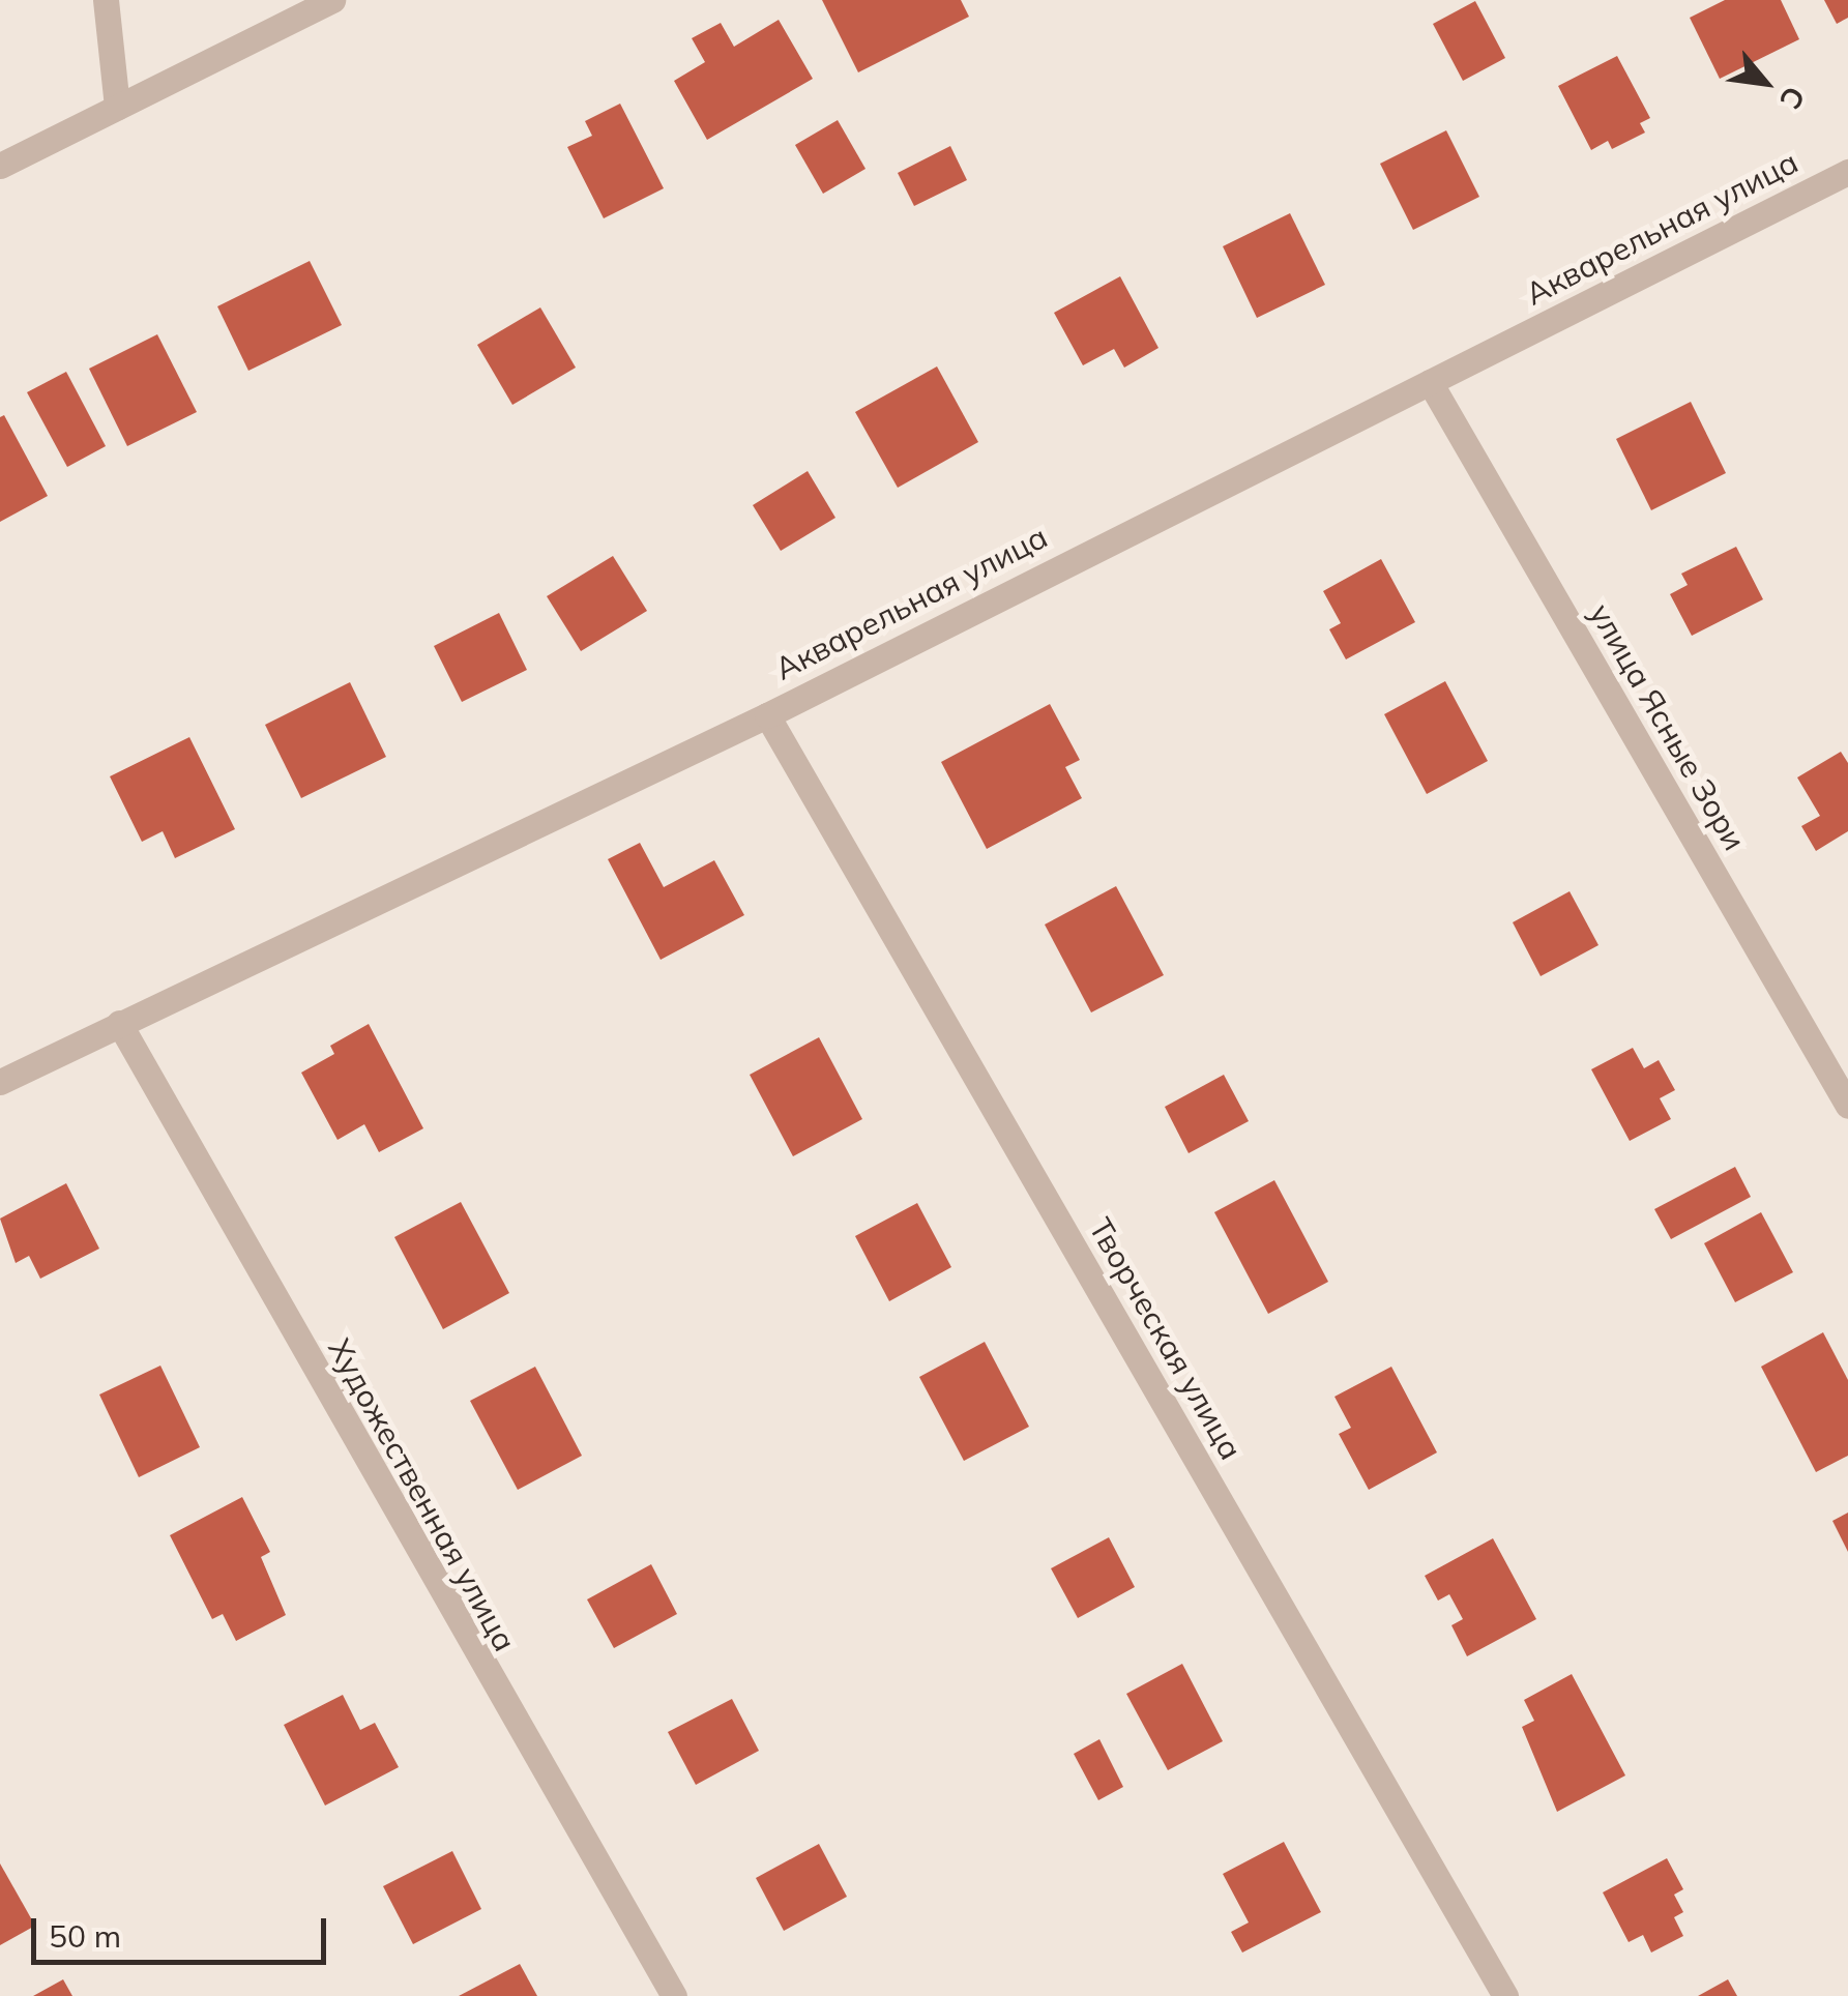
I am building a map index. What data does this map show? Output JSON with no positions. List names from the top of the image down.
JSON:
{
  "streets": {
    "street": [
      "Акварельная улица",
      "улица Ясные Зори",
      "Творческая улица",
      "Художественная улица"
    ]
  },
  "crossings": [
    ["Акварельная улица", "улица Ясные Зори"],
    ["Акварельная улица", "Творческая улица"],
    ["Акварельная улица", "Художественная улица"]
  ],
  "scale_bar": "50 m",
  "north": "bottom right"
}
